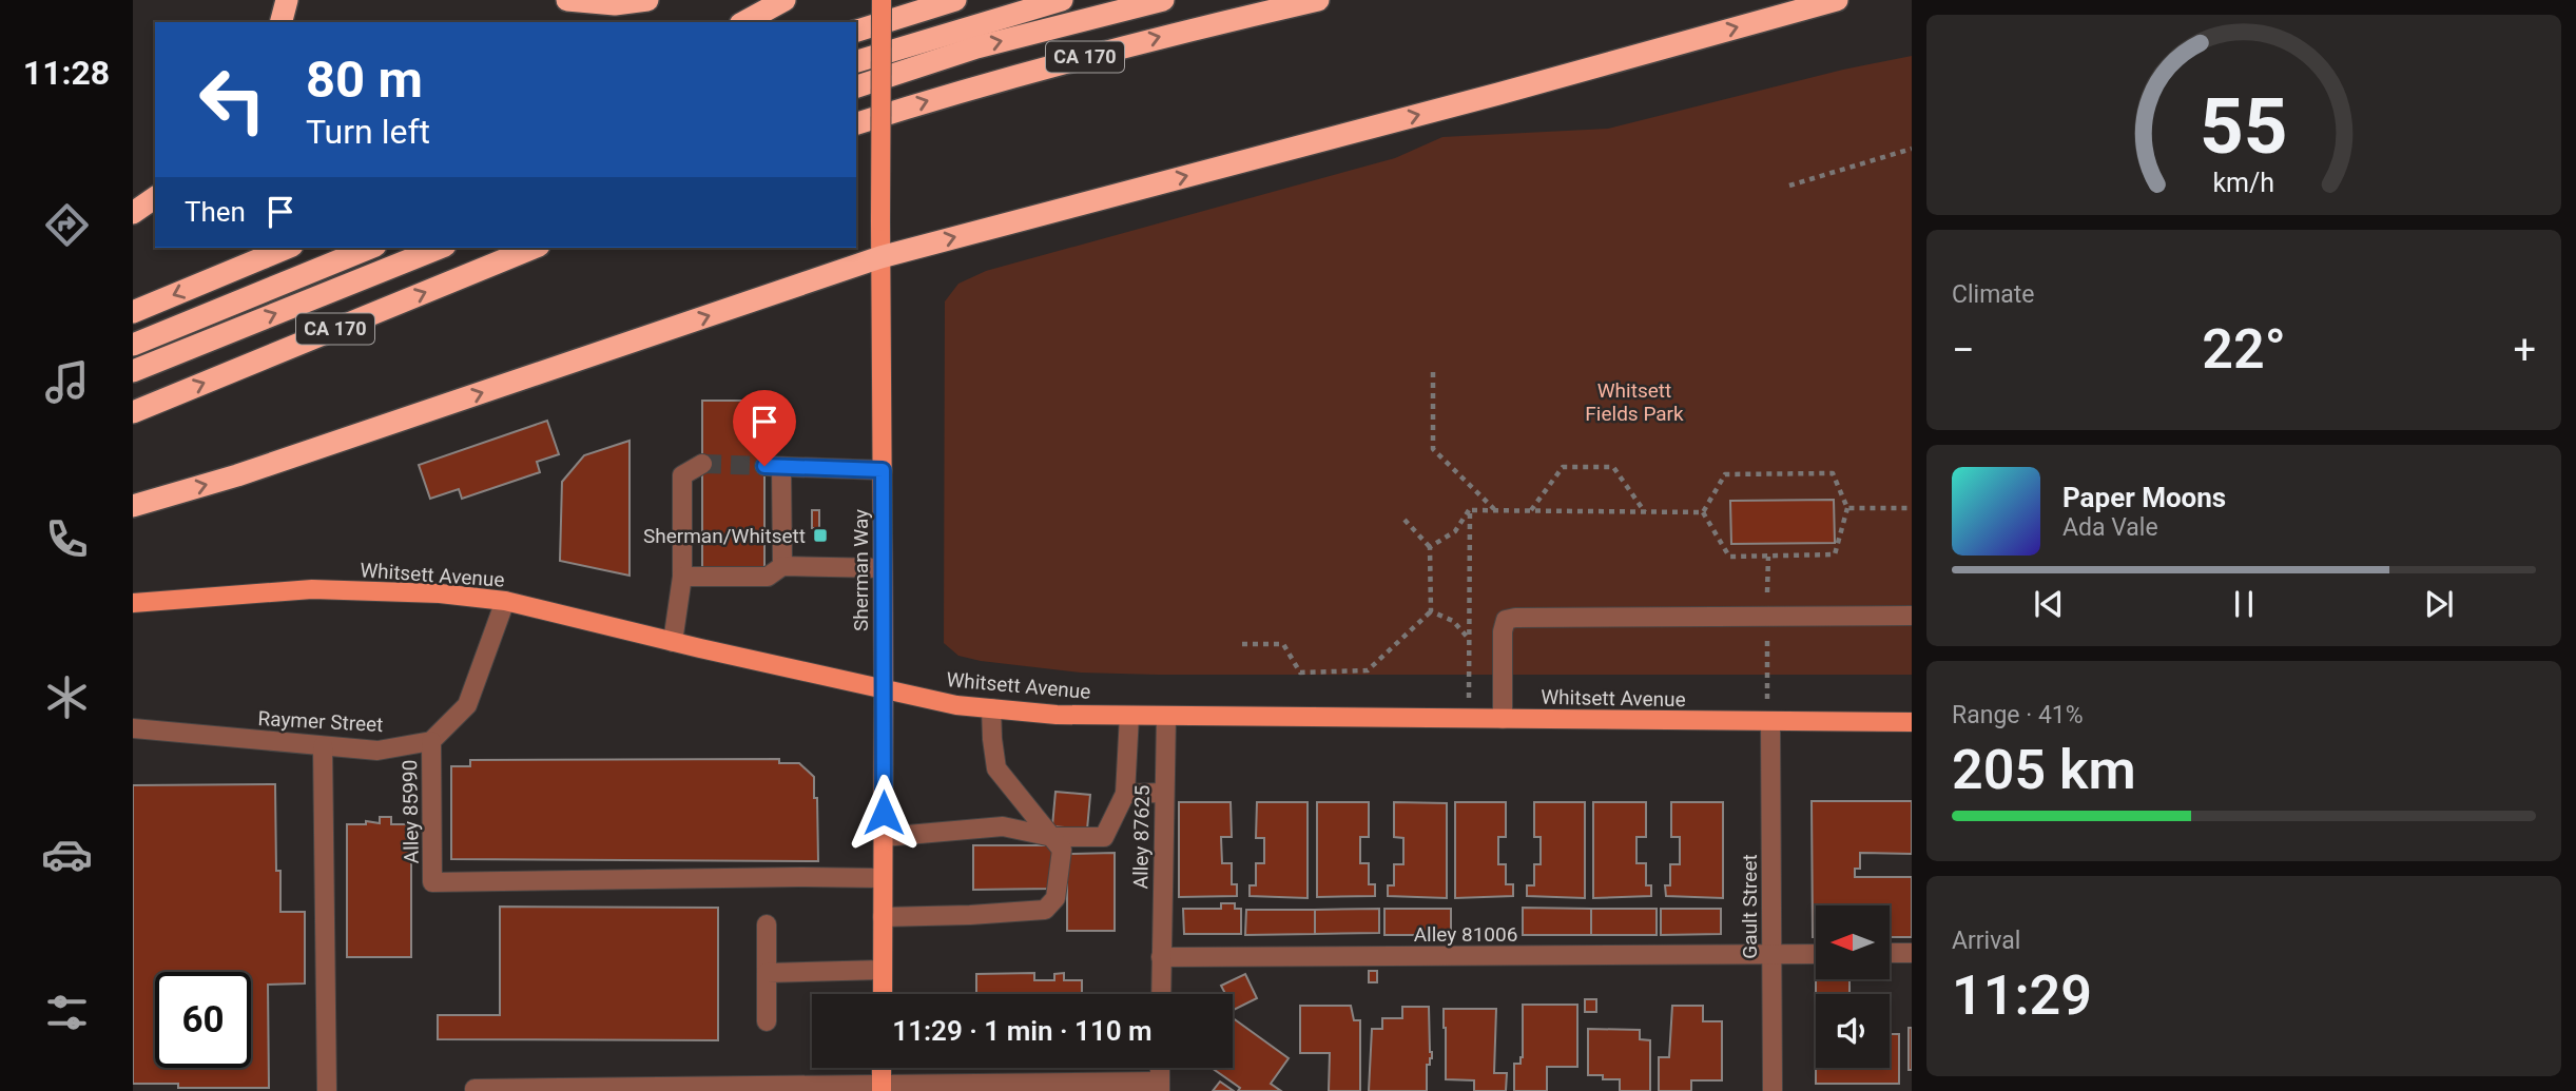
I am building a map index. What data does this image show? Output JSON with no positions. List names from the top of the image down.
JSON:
{
  "streets": {
    "highway": ["CA 170"],
    "main road": ["Sherman Way", "Whitsett Avenue"],
    "street": [
      "Raymer Street",
      "Alley 85990",
      "Alley 87625",
      "Gault Street",
      "Alley 81006"
    ]
  },
  "crossings": [
    ["Sherman Way", "Whitsett Avenue"],
    ["Sherman Way", "Alley 85990"],
    ["Whitsett Avenue", "Alley 87625"],
    ["Whitsett Avenue", "Gault Street"],
    ["Raymer Street", "Alley 85990"],
    ["Alley 87625", "Alley 81006"],
    ["Gault Street", "Alley 81006"]
  ],
  "parks": ["Whitsett Fields Park"],
  "places": {
    "transit": ["Sherman/Whitsett"]
  },
  "north": "left",
  "page": {
    "tabs": "11:28",
    "turn": ["80 m", "Turn left"],
    "then": "Then",
    "tile": [
      "Climate",
      ["Range · 41%", "205 km"],
      ["Arrival", "11:29"]
    ],
    "heat": ["−", "22°", "+"],
    "song": ["Paper Moons", "Ada Vale"],
    "limit": "60",
    "trip": "11:29 · 1 min · 110 m",
    "gauge": ["55", "km/h"]
  }
}
